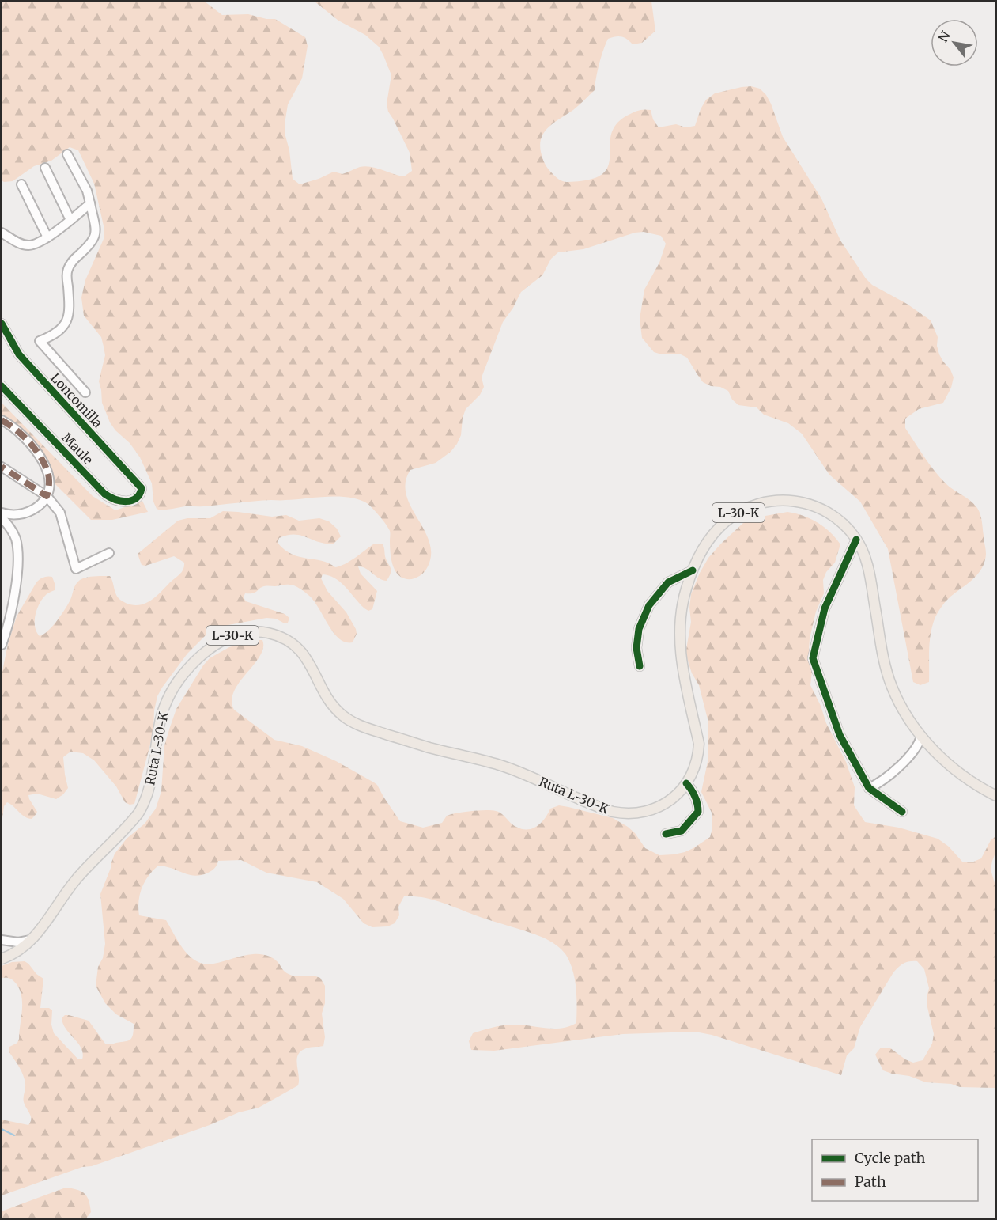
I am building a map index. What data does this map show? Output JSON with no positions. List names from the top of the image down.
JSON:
{
  "streets": {
    "main road": ["L-30-K", "Ruta L-30-K"],
    "street": ["Loncomilla", "Maule"]
  },
  "crossings": [
    ["Loncomilla", "Maule"],
    ["L-30-K", "Ruta L-30-K"]
  ],
  "legend": ["Cycle path", "Path"],
  "north": "top left"
}
